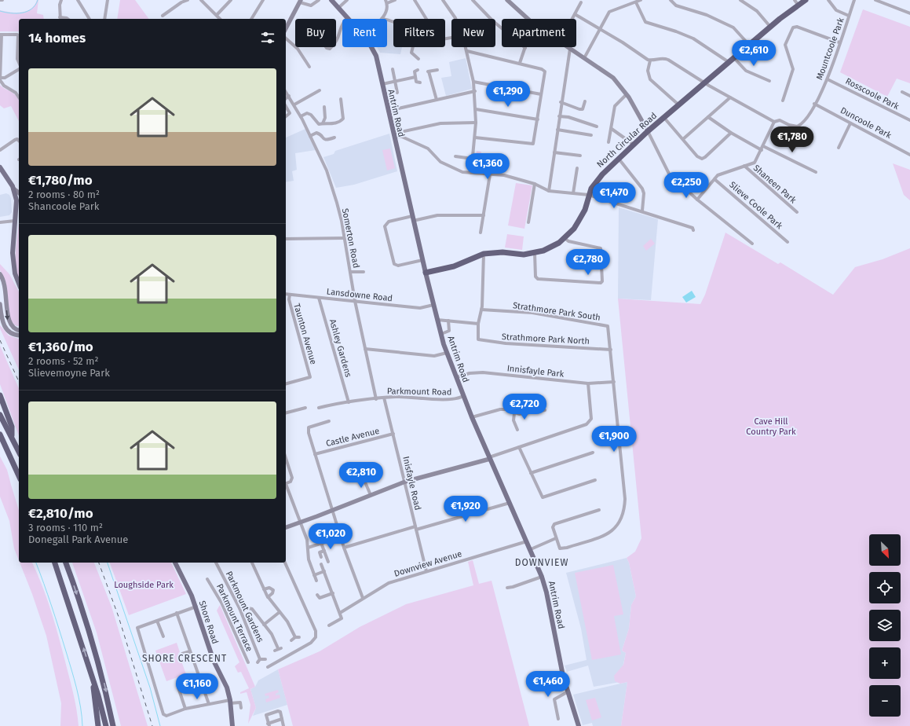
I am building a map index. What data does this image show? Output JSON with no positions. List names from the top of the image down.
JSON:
{
  "streets": {
    "highway": ["North Circular Road"],
    "main road": ["Antrim Road", "Shore Road"],
    "street": [
      "Mountcoole Park",
      "Rosscoole Park",
      "Duncoole Park",
      "Shaneen Park",
      "Slieve Coole Park",
      "Somerton Road",
      "Lansdowne Road",
      "Strathmore Park South",
      "Taunton Avenue",
      "Strathmore Park North",
      "Ashley Gardens",
      "Innisfayle Park",
      "Parkmount Road",
      "Castle Avenue",
      "Inisfayle Road",
      "Downview Avenue",
      "Parkmount Gardens",
      "Parkmount Terrace"
    ]
  },
  "crossings": [
    ["Mountcoole Park", "Rosscoole Park"],
    ["Mountcoole Park", "Duncoole Park"],
    ["Antrim Road", "North Circular Road"],
    ["Antrim Road", "Lansdowne Road"],
    ["Antrim Road", "Innisfayle Park"],
    ["Antrim Road", "Parkmount Road"],
    ["Antrim Road", "Downview Avenue"],
    ["Somerton Road", "Lansdowne Road"],
    ["Somerton Road", "Parkmount Road"],
    ["Lansdowne Road", "Taunton Avenue"],
    ["Lansdowne Road", "Ashley Gardens"],
    ["Strathmore Park South", "Strathmore Park North"],
    ["Ashley Gardens", "Parkmount Road"],
    ["Parkmount Road", "Inisfayle Road"],
    ["Castle Avenue", "Inisfayle Road"],
    ["Inisfayle Road", "Downview Avenue"]
  ],
  "districts": ["DOWNVIEW", "SHORE CRESCENT"],
  "parks": ["Cave Hill Country Park", "Loughside Park"],
  "north": "bottom right",
  "page": {
    "chip": [
      "Buy",
      "Rent",
      "Filters",
      "New",
      "Apartment"
    ],
    "heading": "14 homes",
    "price": [
      "€2,610",
      "€1,290",
      "€1,780",
      "€1,360",
      "€2,250",
      "€1,470",
      "€2,780",
      "€2,720",
      "€1,900",
      "€2,810",
      "€1,920",
      "€1,020",
      "€1,460",
      "€1,160"
    ],
    "list": [
      {
        "name": "€1,780/mo",
        "note": "2 rooms · 80 m² · Shancoole Park"
      },
      {
        "name": "€1,360/mo",
        "note": "2 rooms · 52 m² · Slievemoyne Park"
      },
      {
        "name": "€2,810/mo",
        "note": "3 rooms · 110 m² · Donegall Park Avenue"
      }
    ],
    "map_buttons": ["+", "−"]
  }
}
